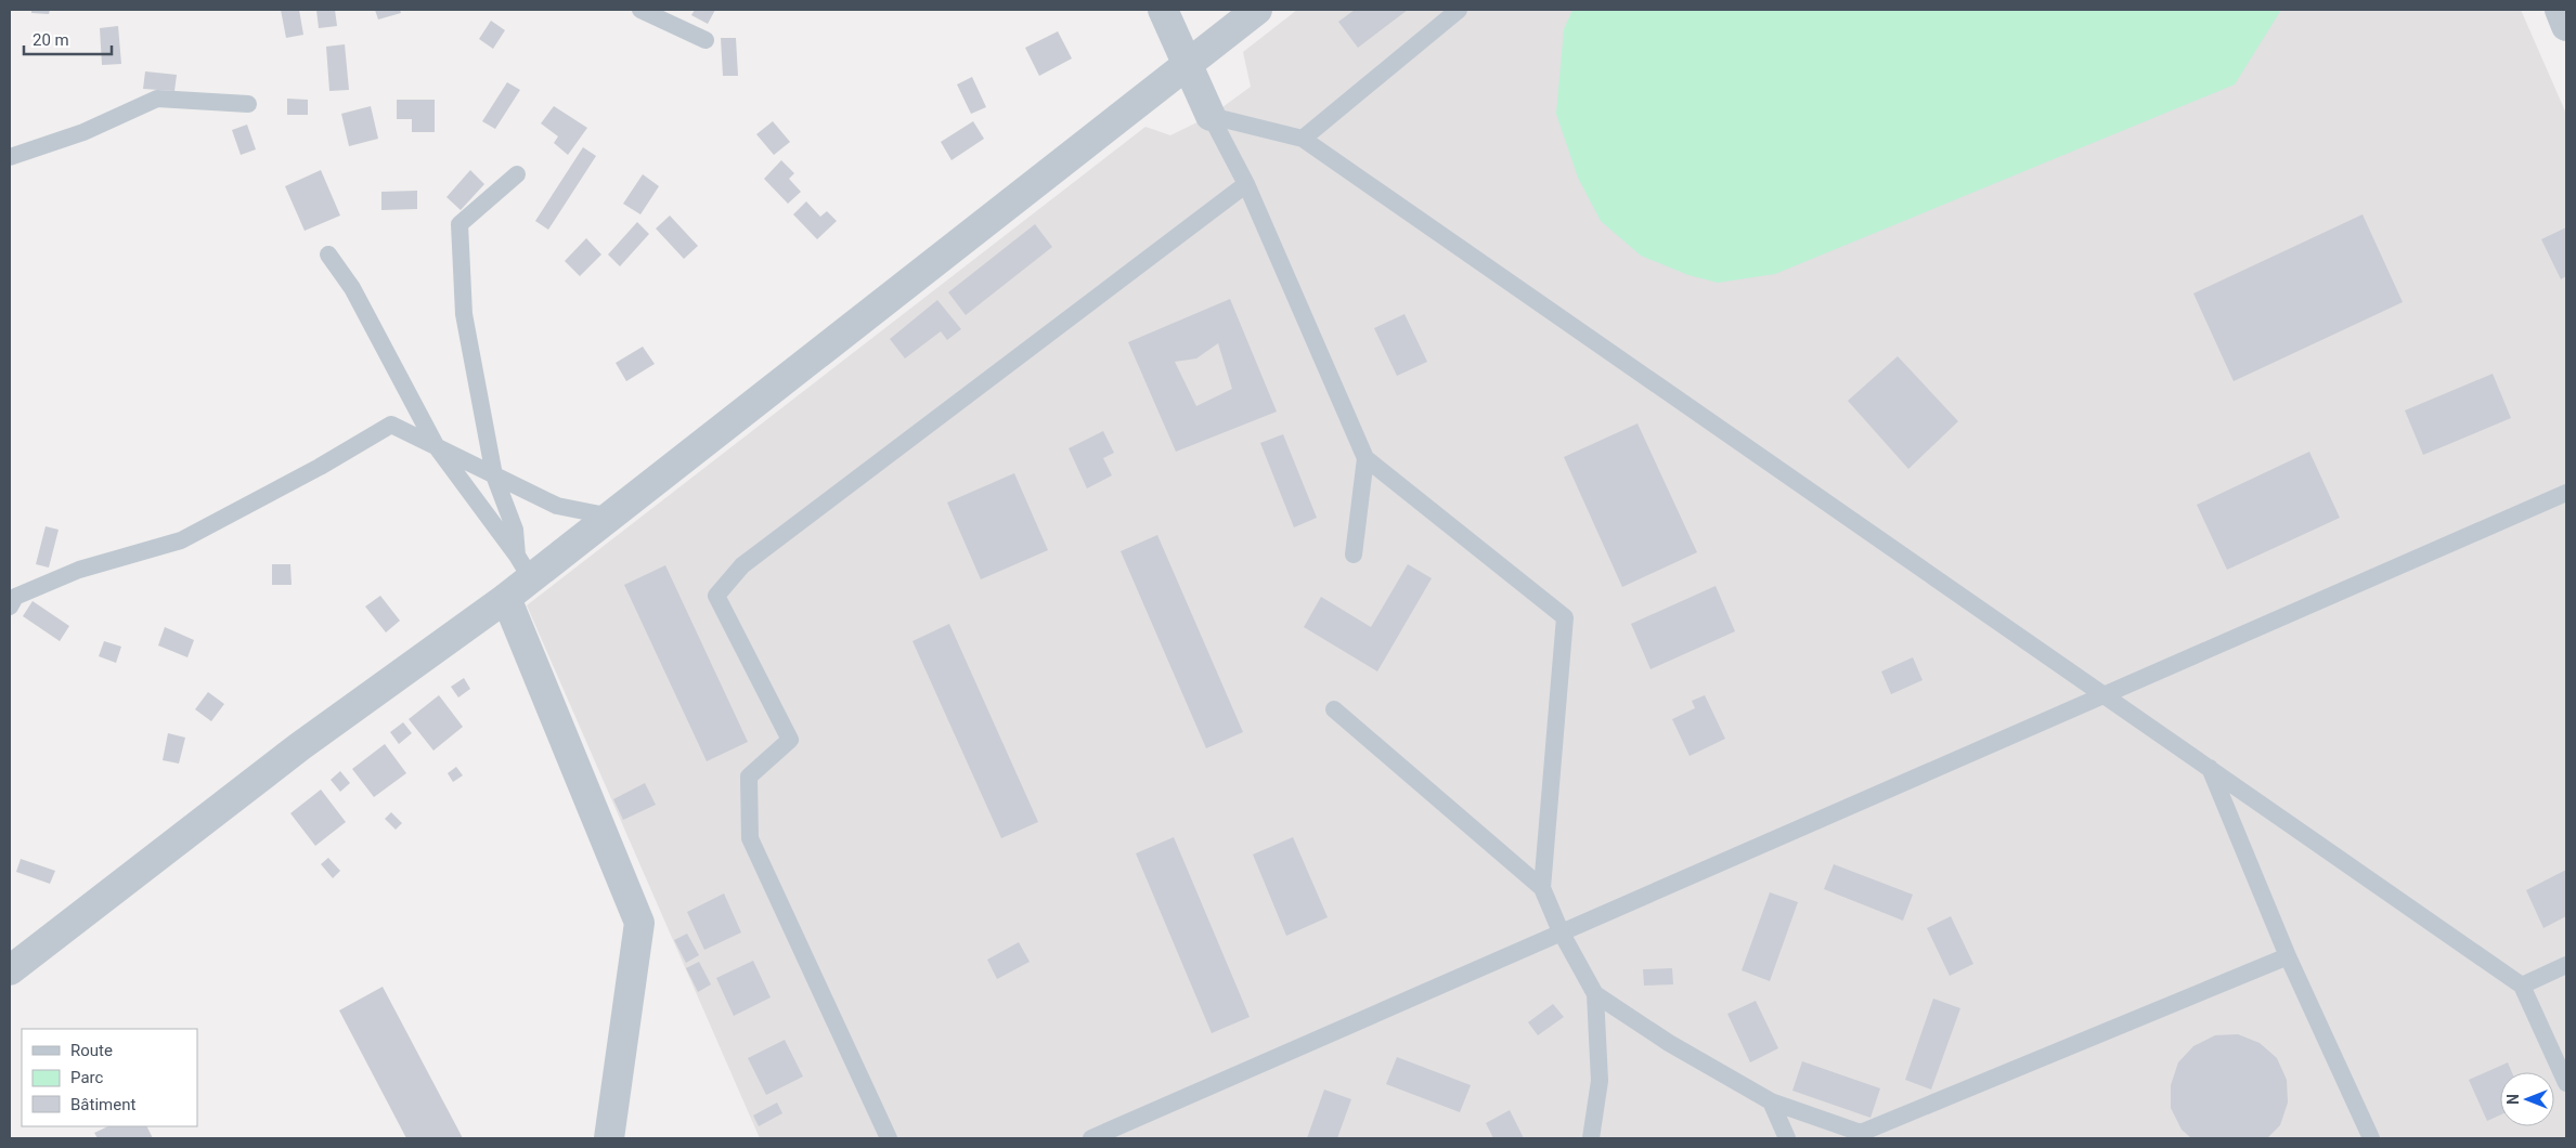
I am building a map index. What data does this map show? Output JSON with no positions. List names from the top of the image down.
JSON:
{
  "legend": ["Route", "Parc", "Bâtiment"],
  "scale_bar": "20 m",
  "north": "left"
}
